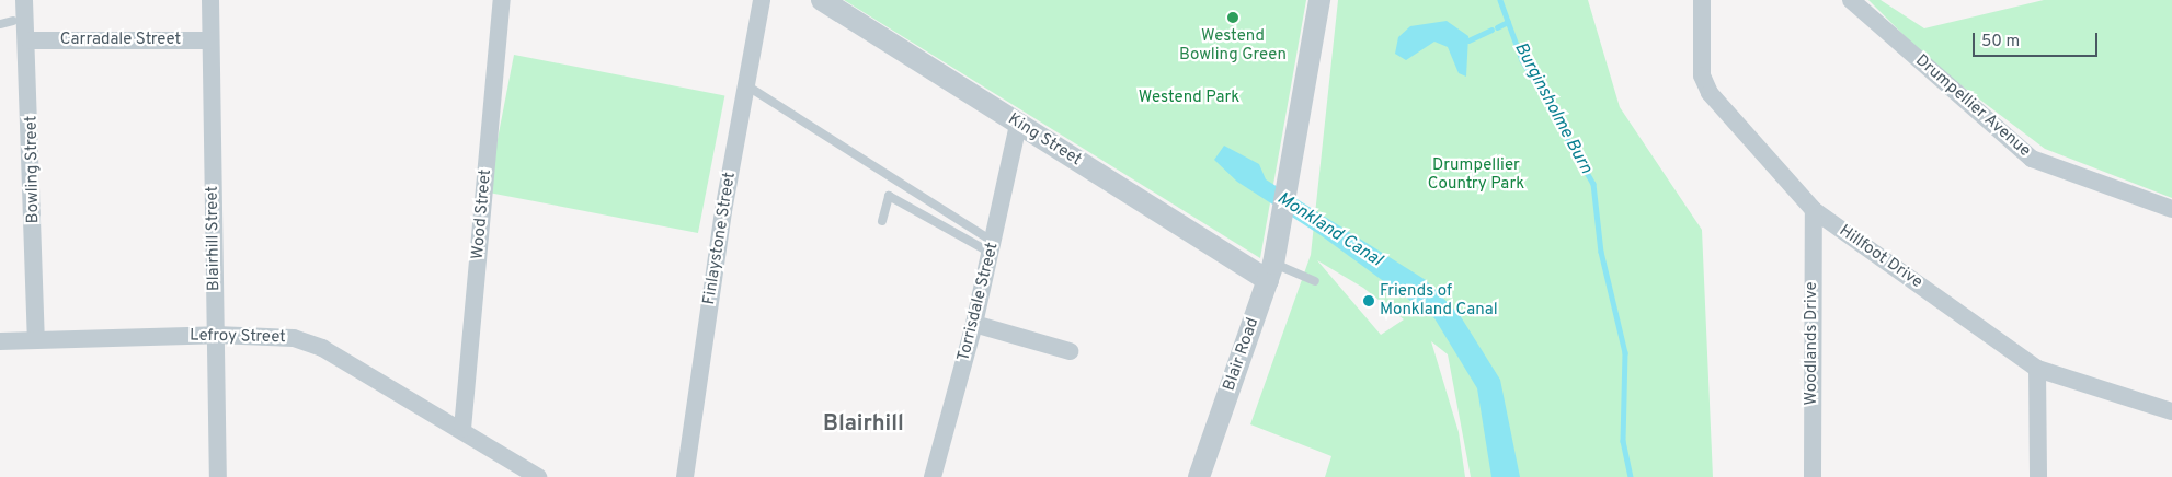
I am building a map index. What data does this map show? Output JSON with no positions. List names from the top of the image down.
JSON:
{
  "streets": {
    "street": [
      "Carradale Street",
      "Drumpellier Avenue",
      "King Street",
      "Bowling Street",
      "Wood Street",
      "Blairhill Street",
      "Finlaystone Street",
      "Hillfoot Drive",
      "Torrisdale Street",
      "Lefroy Street",
      "Woodlands Drive",
      "Blair Road"
    ]
  },
  "crossings": [
    ["Carradale Street", "Bowling Street"],
    ["Carradale Street", "Blairhill Street"],
    ["King Street", "Torrisdale Street"],
    ["King Street", "Blair Road"],
    ["Bowling Street", "Lefroy Street"],
    ["Wood Street", "Lefroy Street"],
    ["Blairhill Street", "Lefroy Street"],
    ["Hillfoot Drive", "Woodlands Drive"]
  ],
  "districts": ["Blairhill"],
  "water": ["Burginsholme Burn", "Monkland Canal"],
  "parks": ["Westend Park", "Drumpellier Country Park"],
  "places": ["Westend Bowling Green", "Friends of Monkland Canal"],
  "scale_bar": "50 m"
}
